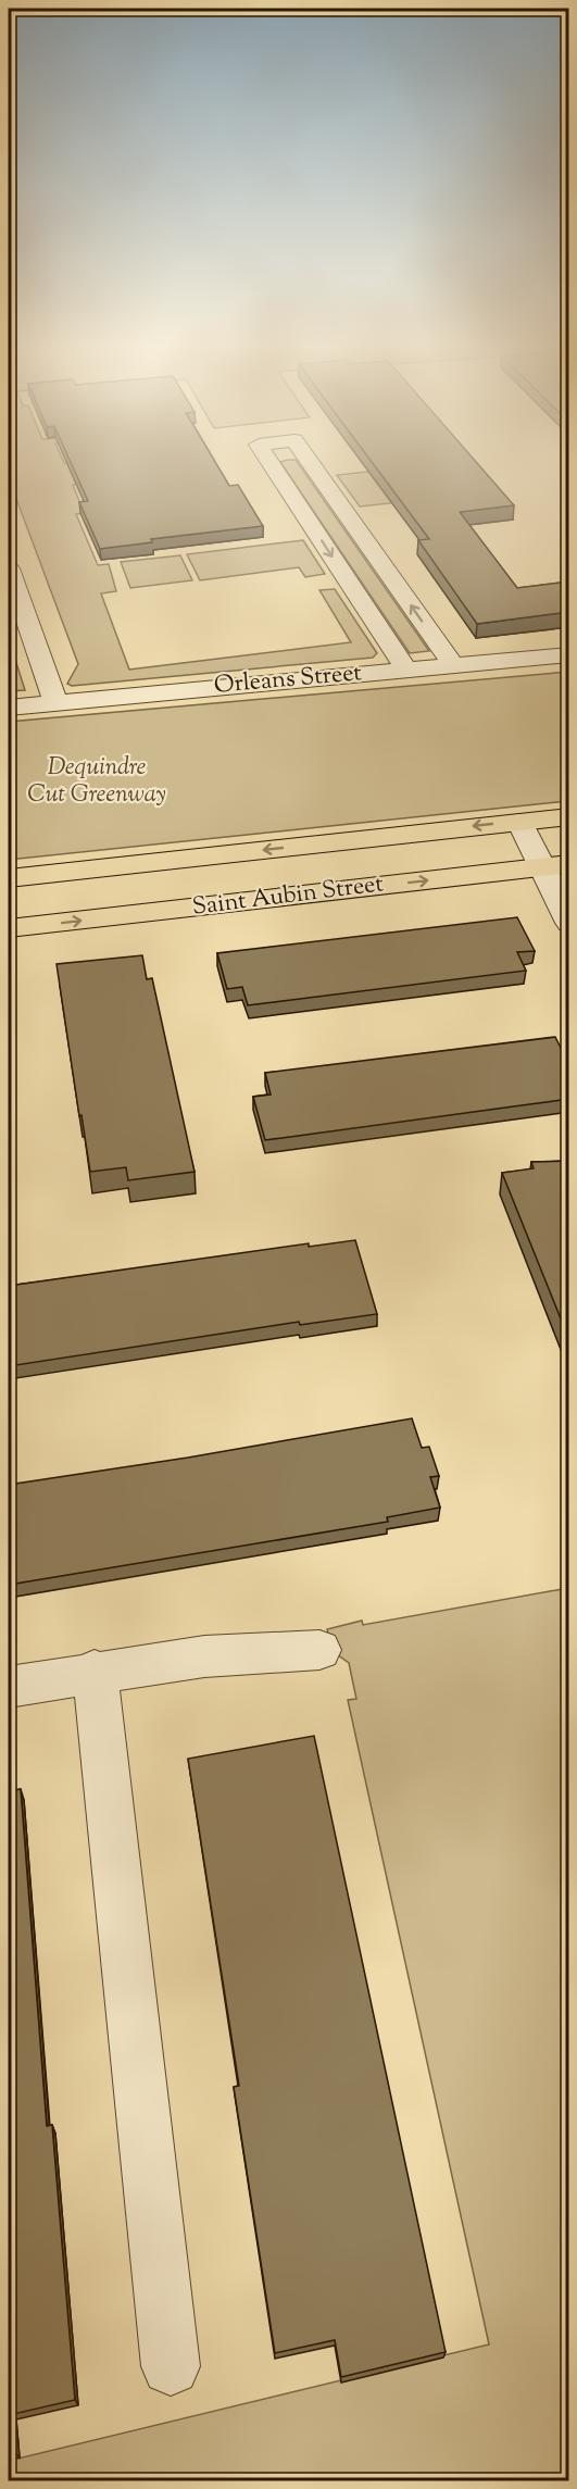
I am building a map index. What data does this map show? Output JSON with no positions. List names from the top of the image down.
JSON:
{
  "streets": {
    "main road": ["Saint Aubin Street"],
    "street": ["Orleans Street"]
  },
  "parks": ["Dequindre Cut Greenway"]
}
